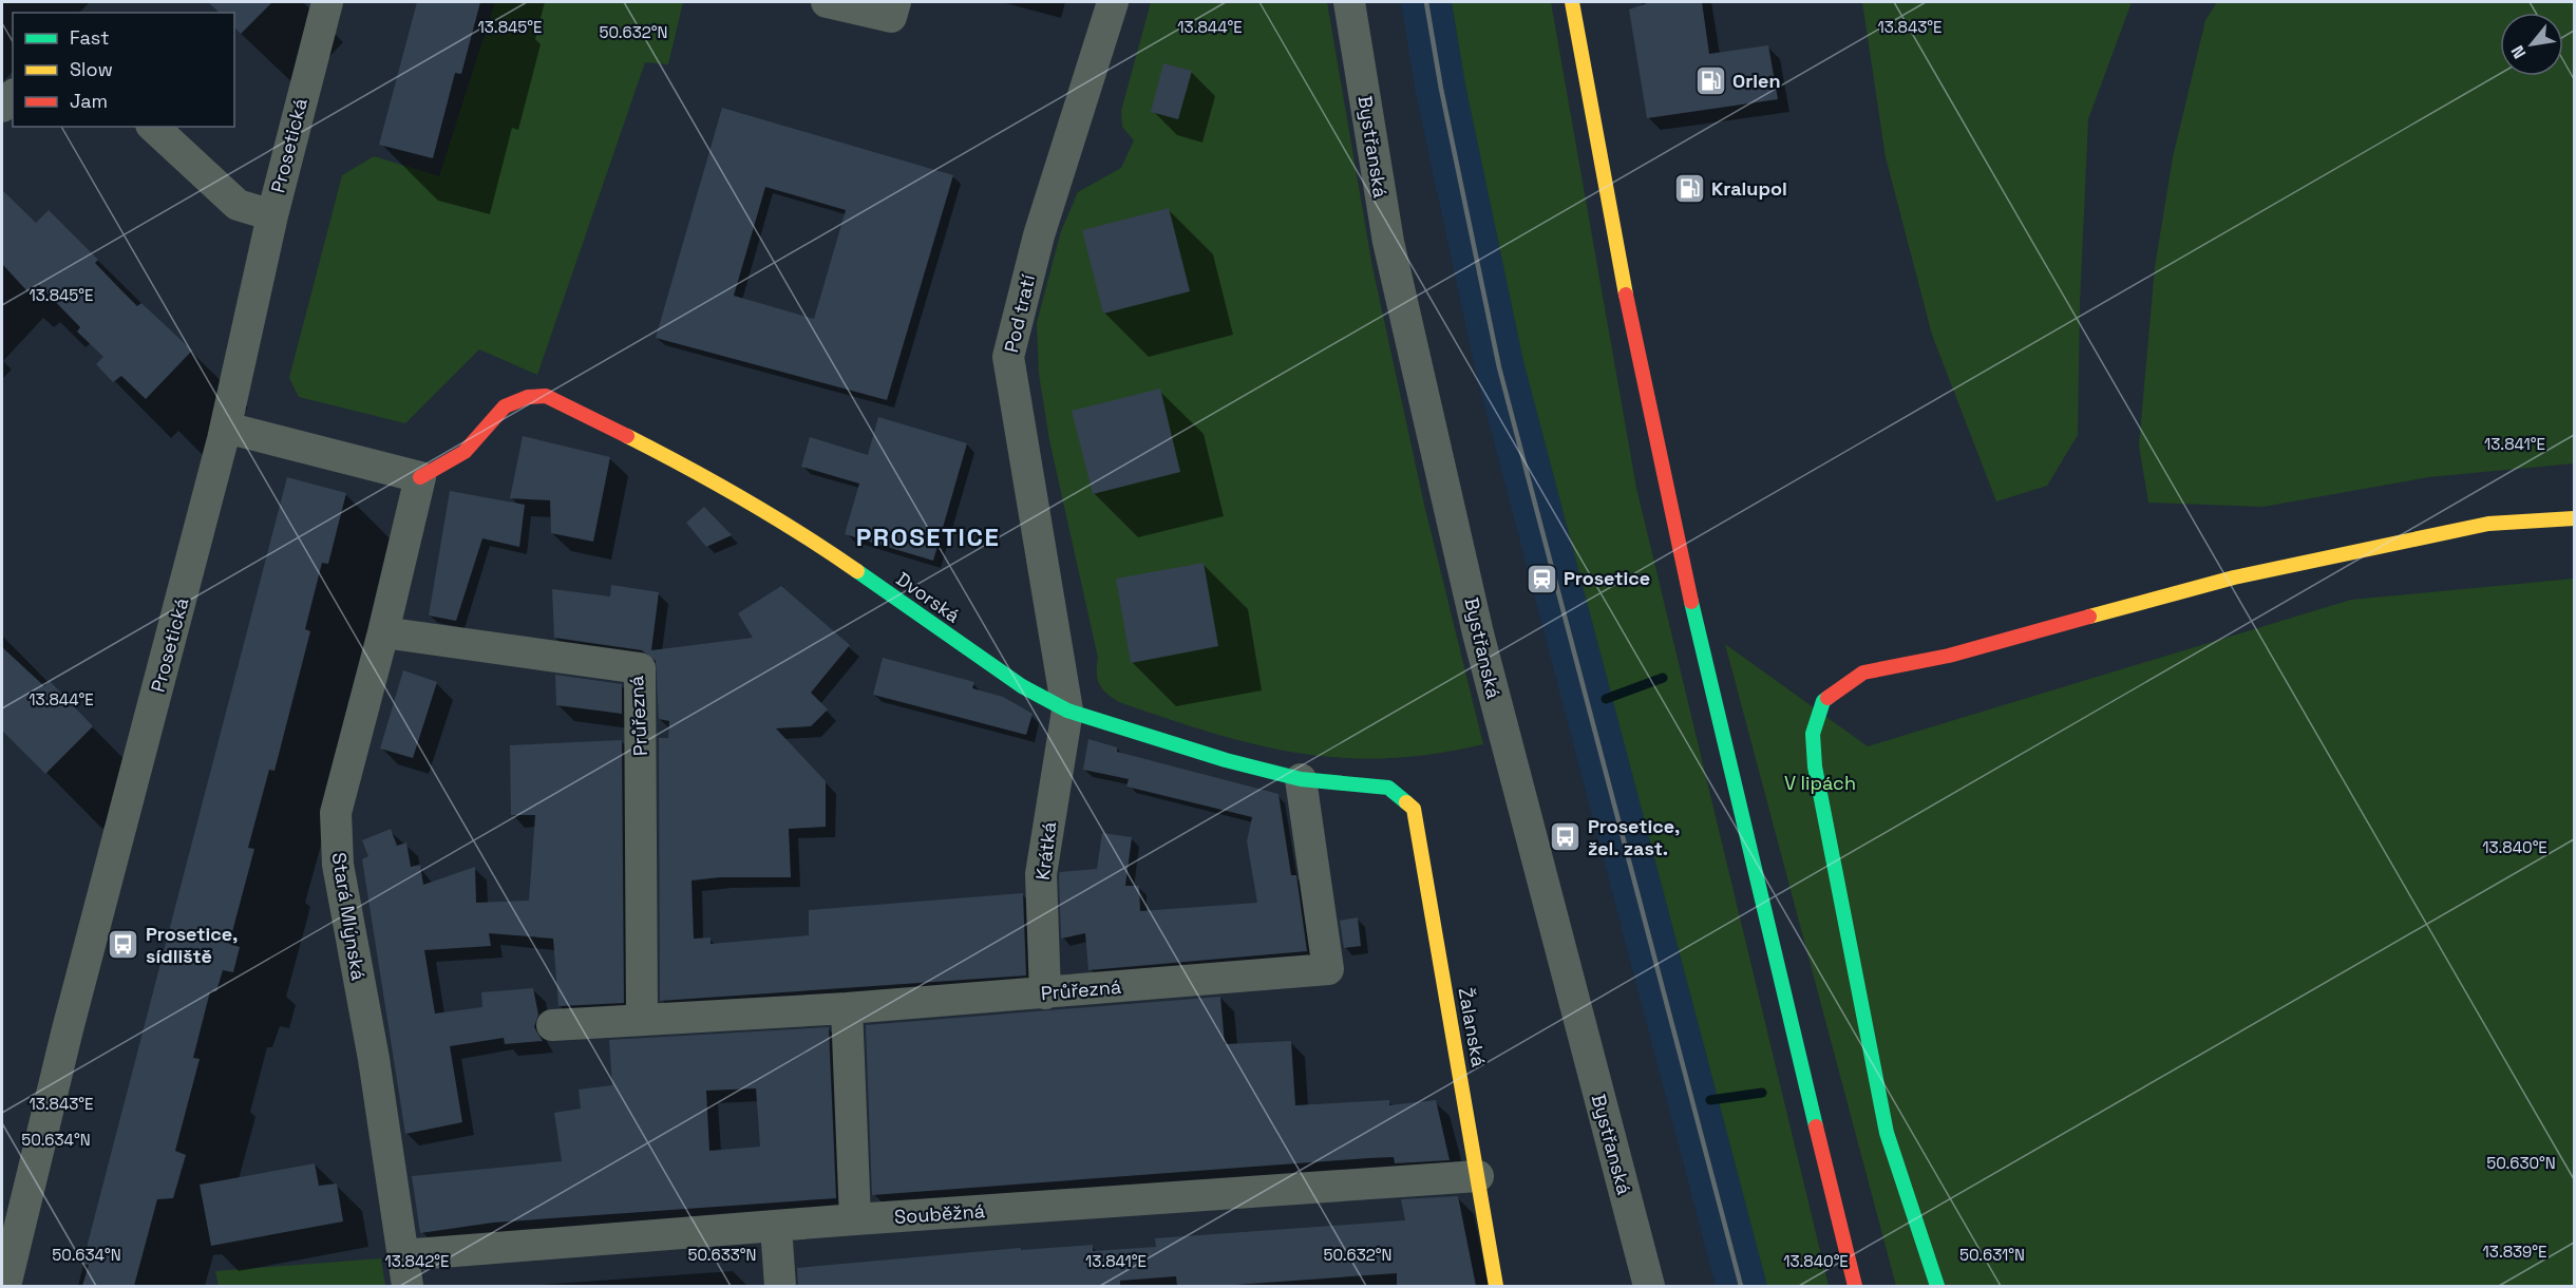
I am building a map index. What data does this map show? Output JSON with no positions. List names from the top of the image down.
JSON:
{
  "streets": {
    "street": [
      "Prosetická",
      "Bystřanská",
      "Pod tratí",
      "Dvorská",
      "Průřezná",
      "Krátká",
      "Stará Mlýnská",
      "Žalanská",
      "Souběžná"
    ]
  },
  "crossings": [
    ["Pod tratí", "Dvorská"],
    ["Pod tratí", "Krátká"],
    ["Dvorská", "Průřezná"],
    ["Dvorská", "Krátká"],
    ["Dvorská", "Stará Mlýnská"],
    ["Dvorská", "Žalanská"],
    ["Průřezná", "Krátká"],
    ["Průřezná", "Stará Mlýnská"],
    ["Stará Mlýnská", "Souběžná"],
    ["Žalanská", "Souběžná"]
  ],
  "districts": ["PROSETICE"],
  "parks": ["V lipách"],
  "places": {
    "fuel station": ["Orlen", "Kralupol"],
    "station": ["Prosetice"],
    "bus stop": ["Prosetice, žel. zast.", "Prosetice, sídliště"]
  },
  "legend": ["Fast", "Slow", "Jam"],
  "north": "bottom left",
  "coordinates": [
    "13.845°E",
    "13.843°E",
    "13.844°E",
    "50.632°N",
    "13.841°E",
    "13.840°E",
    "50.634°N",
    "50.630°N",
    "13.839°E",
    "50.633°N",
    "50.631°N",
    "13.842°E"
  ]
}
